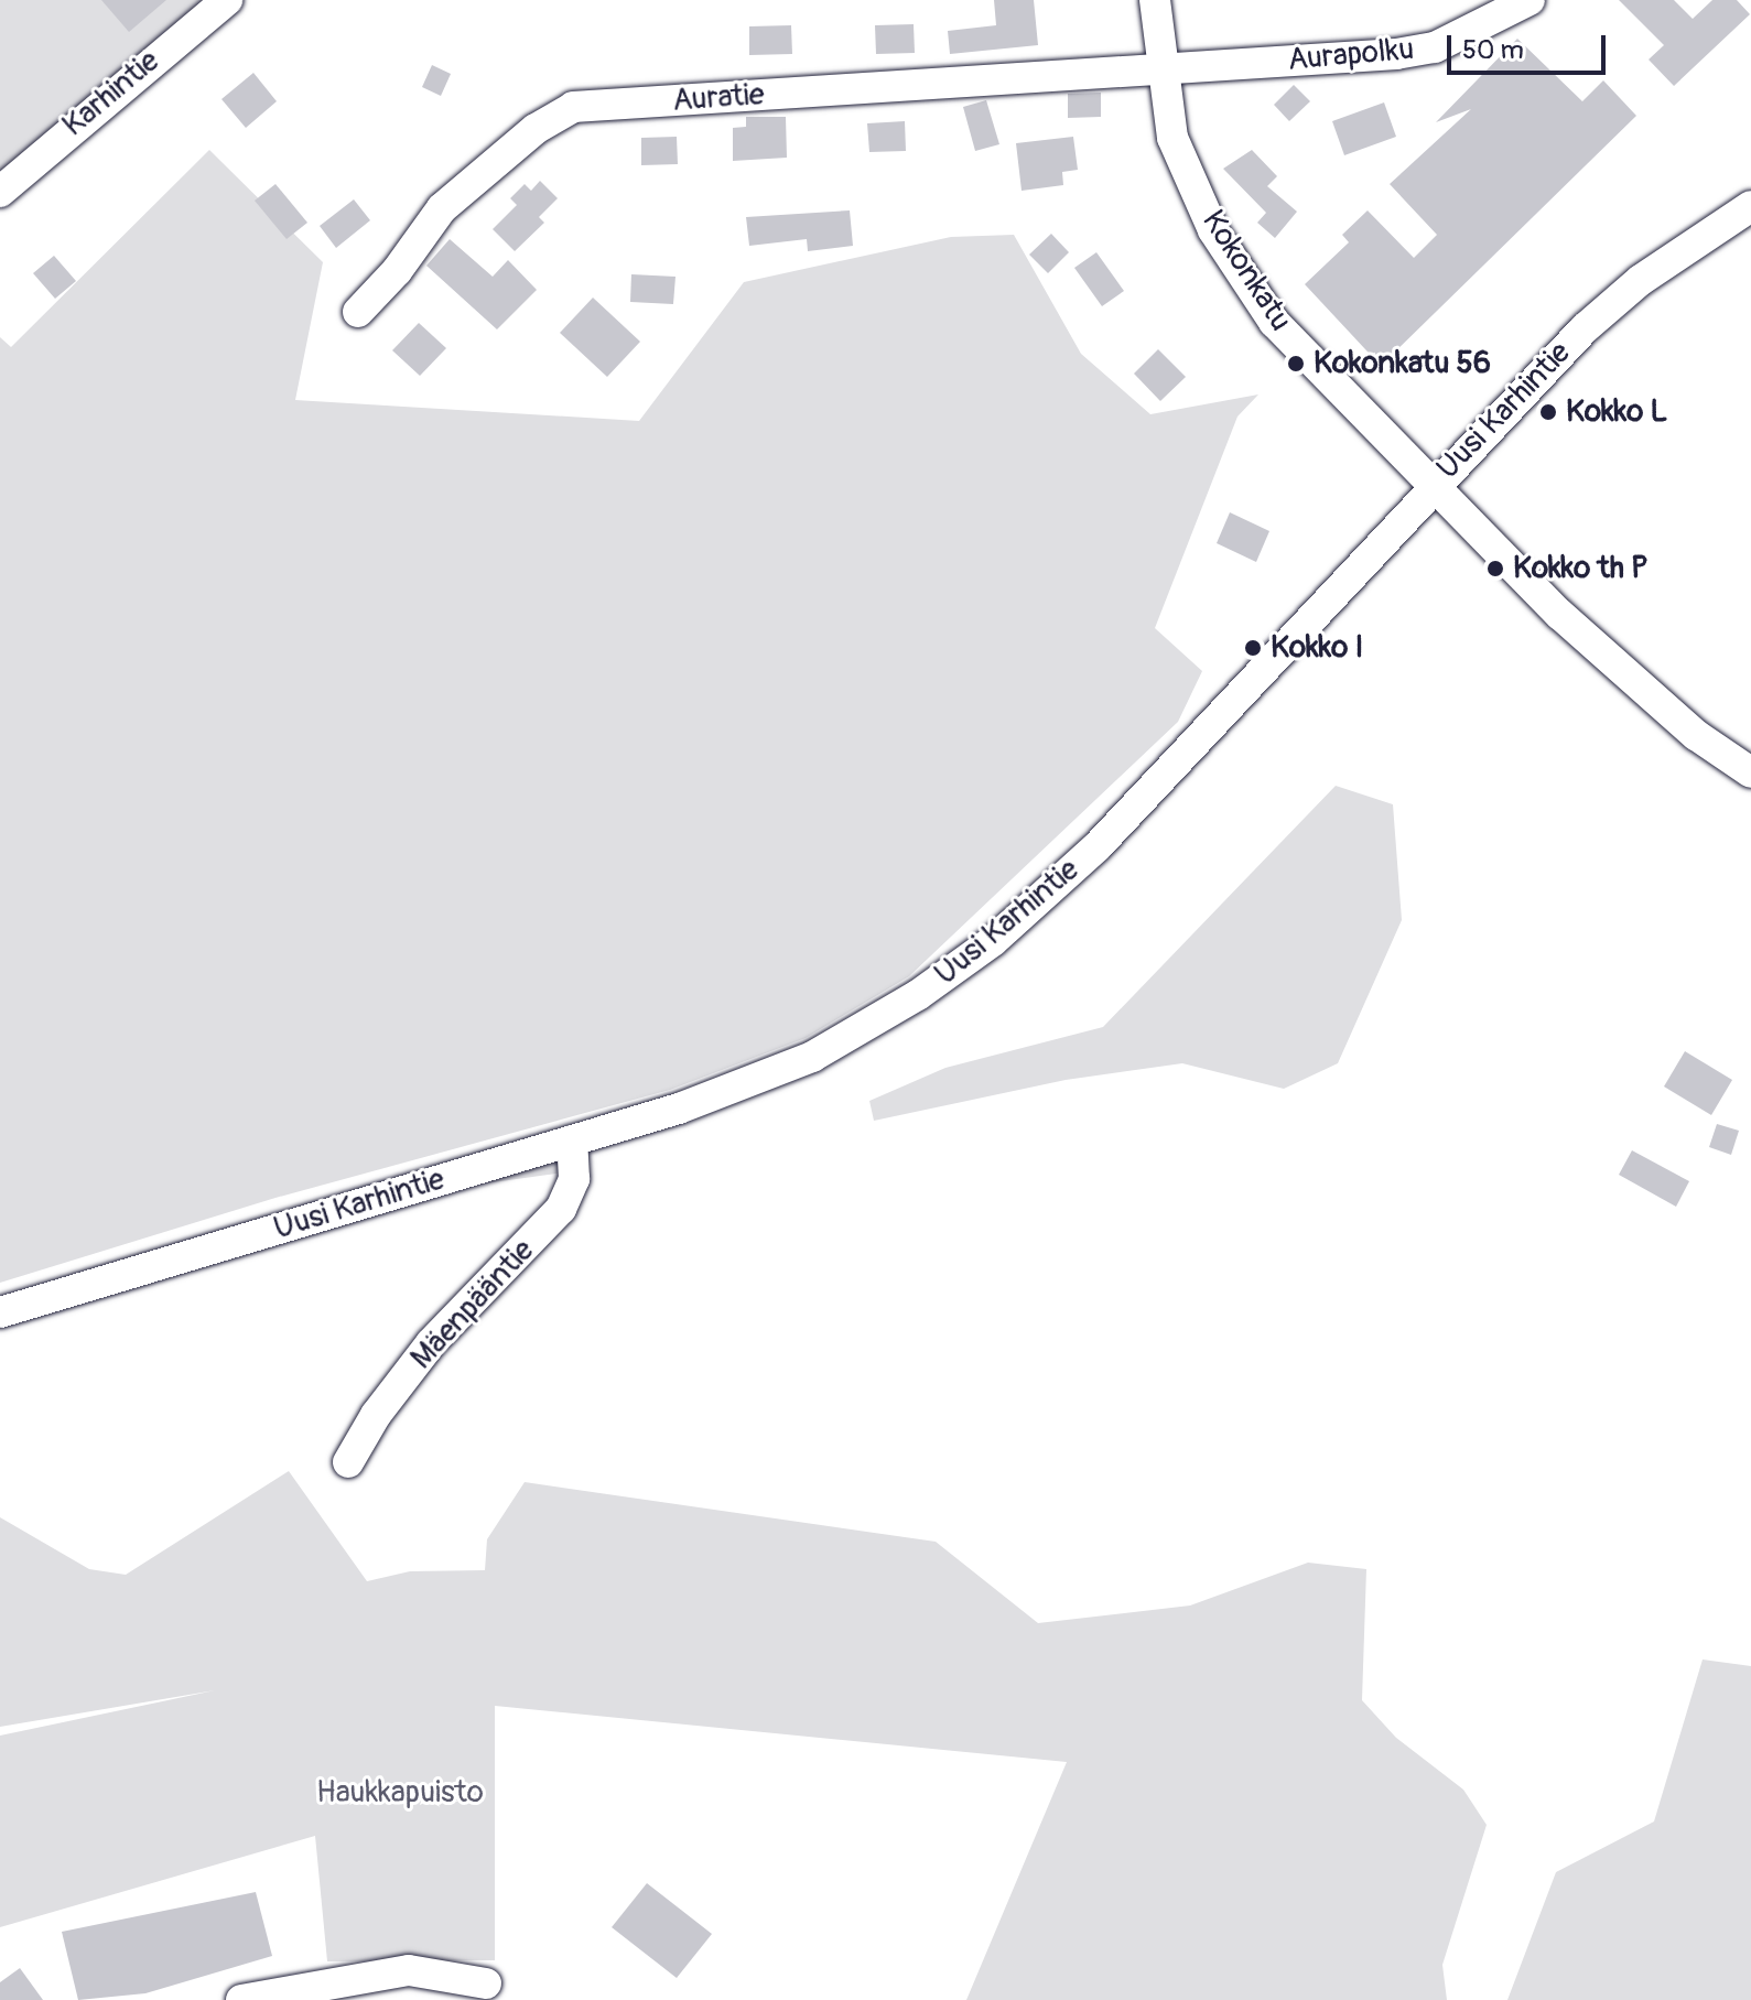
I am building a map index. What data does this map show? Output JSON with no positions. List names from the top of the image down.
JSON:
{
  "streets": {
    "street": [
      "Aurapolku",
      "Karhintie",
      "Auratie",
      "Kokonkatu",
      "Uusi Karhintie",
      "Mäenpääntie"
    ]
  },
  "crossings": [
    ["Aurapolku", "Auratie"],
    ["Aurapolku", "Kokonkatu"],
    ["Auratie", "Kokonkatu"],
    ["Kokonkatu", "Uusi Karhintie"],
    ["Uusi Karhintie", "Mäenpääntie"]
  ],
  "parks": ["Haukkapuisto"],
  "places": [
    "Kokonkatu 56",
    "Kokko L",
    "Kokko th P",
    "Kokko I"
  ],
  "scale_bar": "50 m"
}
